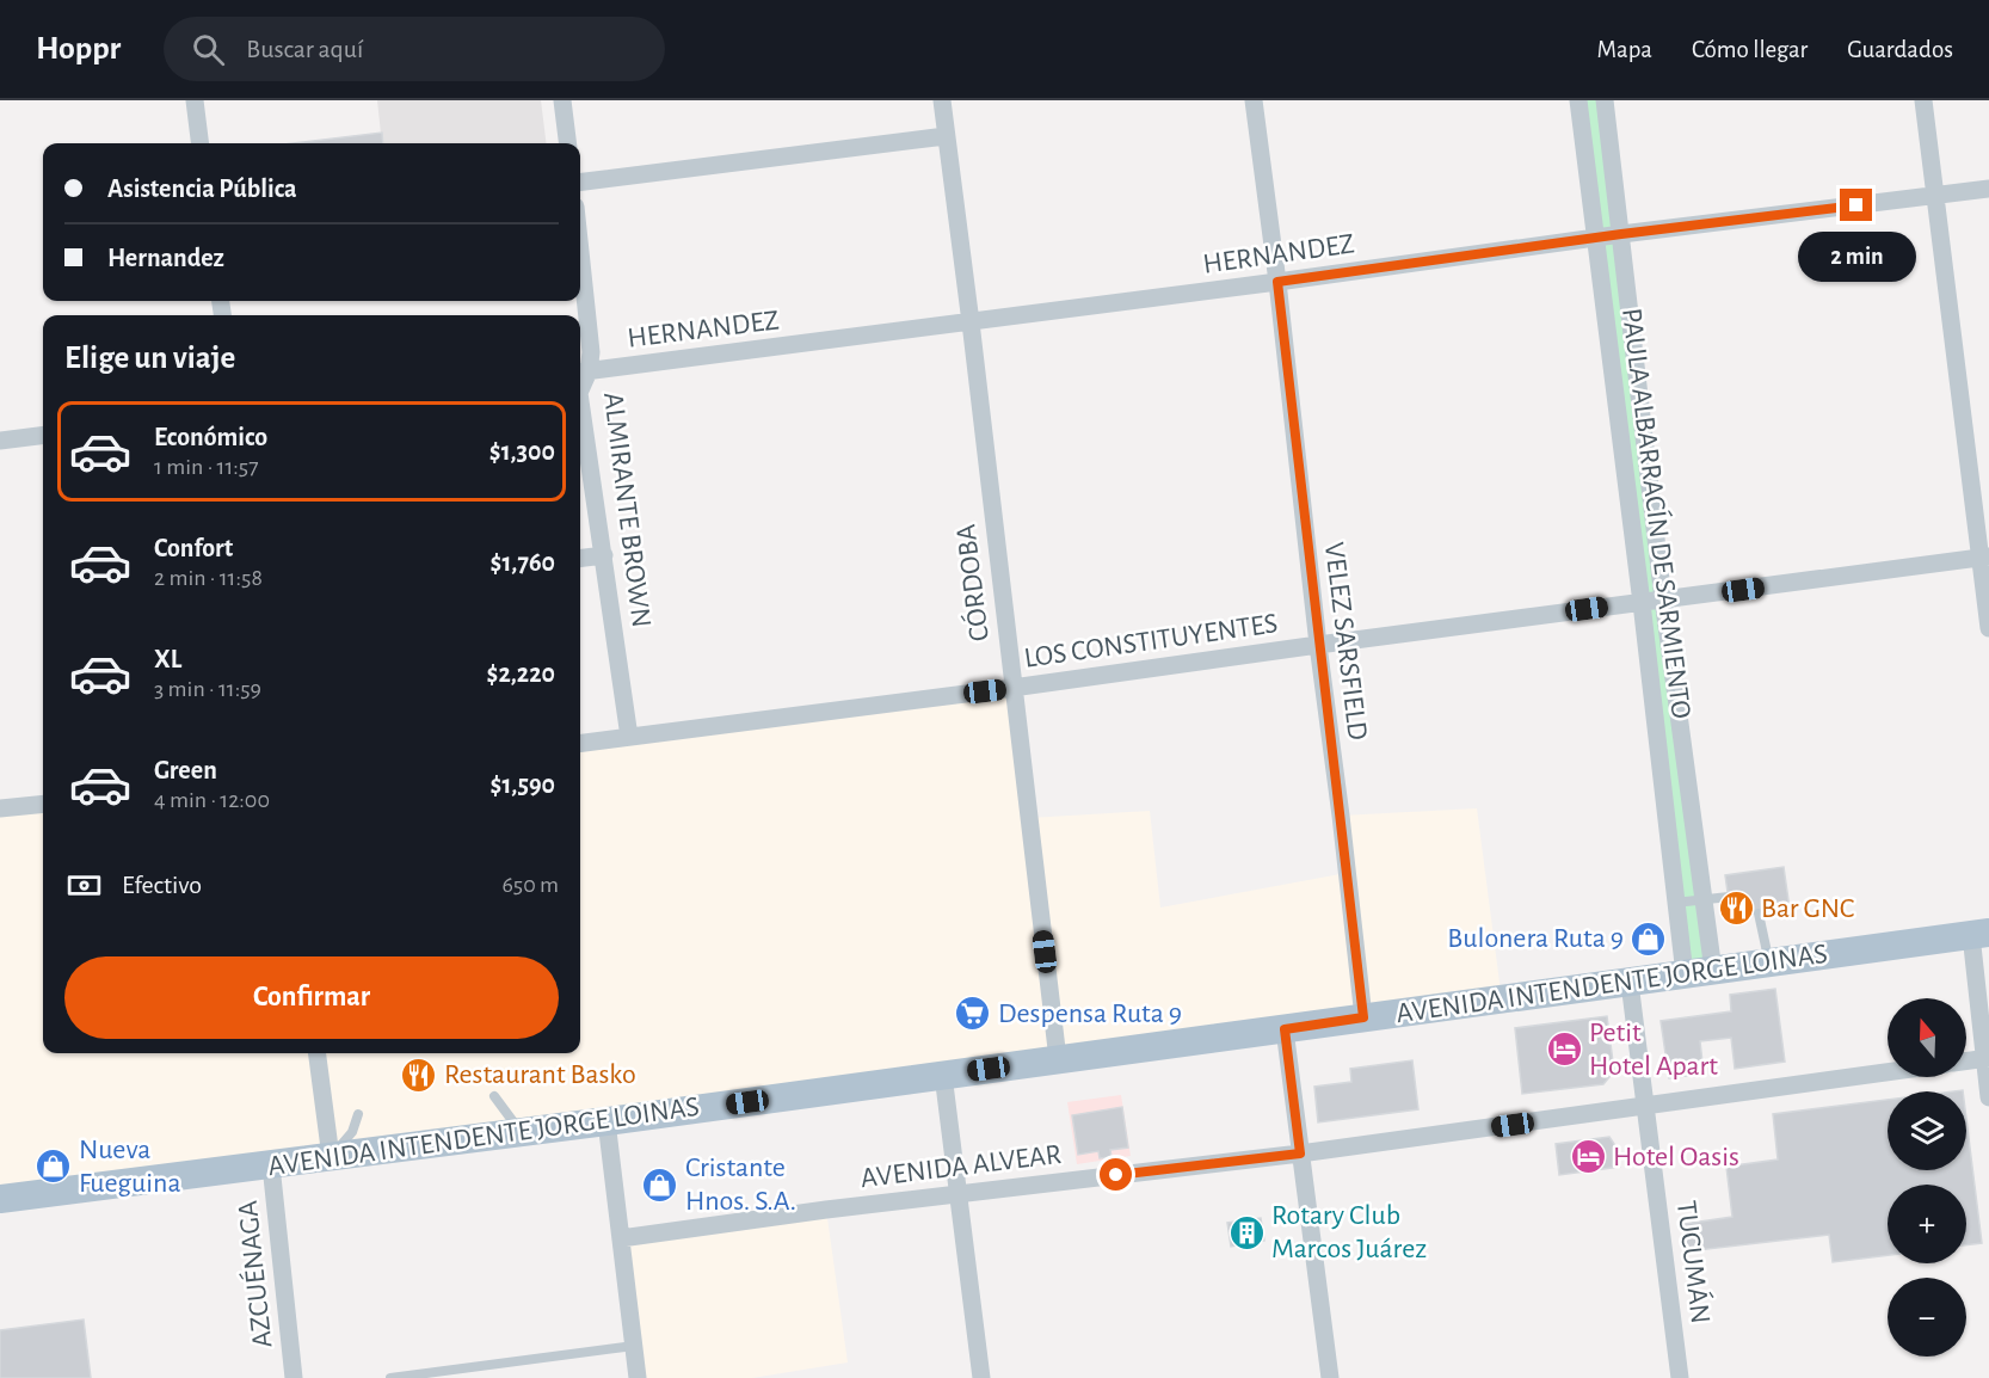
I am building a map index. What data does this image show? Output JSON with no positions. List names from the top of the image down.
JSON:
{
  "streets": {
    "main road": ["AVENIDA INTENDENTE JORGE LOINAS"],
    "street": [
      "HERNANDEZ",
      "ALMIRANTE BROWN",
      "PAULA ALBARRACÍN DE SARMIENTO",
      "CÓRDOBA",
      "LOS CONSTITUYENTES",
      "VELEZ SARSFIELD",
      "AVENIDA ALVEAR",
      "TUCUMÁN",
      "AZCUÉNAGA"
    ]
  },
  "crossings": [
    ["HERNANDEZ", "ALMIRANTE BROWN"],
    ["HERNANDEZ", "PAULA ALBARRACÍN DE SARMIENTO"],
    ["HERNANDEZ", "CÓRDOBA"],
    ["HERNANDEZ", "VELEZ SARSFIELD"],
    ["ALMIRANTE BROWN", "LOS CONSTITUYENTES"],
    ["PAULA ALBARRACÍN DE SARMIENTO", "LOS CONSTITUYENTES"],
    ["PAULA ALBARRACÍN DE SARMIENTO", "AVENIDA INTENDENTE JORGE LOINAS"],
    ["CÓRDOBA", "LOS CONSTITUYENTES"],
    ["CÓRDOBA", "AVENIDA INTENDENTE JORGE LOINAS"],
    ["LOS CONSTITUYENTES", "VELEZ SARSFIELD"],
    ["VELEZ SARSFIELD", "AVENIDA INTENDENTE JORGE LOINAS"],
    ["AVENIDA INTENDENTE JORGE LOINAS", "TUCUMÁN"],
    ["AVENIDA INTENDENTE JORGE LOINAS", "AZCUÉNAGA"],
    ["AVENIDA ALVEAR", "TUCUMÁN"]
  ],
  "places": {
    "restaurant": ["Bar GNC", "Restaurant Basko"],
    "shop": ["Bulonera Ruta 9", "Nueva Fueguina", "Cristante Hnos. S.A."],
    "supermarket": ["Despensa Ruta 9"],
    "hotel": ["Petit Hotel Apart", "Hotel Oasis"],
    "building": ["Rotary Club Marcos Juárez"]
  },
  "north": "top",
  "page": {
    "header": "Hoppr",
    "search": "Buscar aquí",
    "nav": ["Mapa", "Cómo llegar", "Guardados"],
    "banner": ["Asistencia Pública", "Hernandez"],
    "bubble": "2 min",
    "heading": "Elige un viaje",
    "list": [
      {
        "name": "Económico",
        "note": "1 min · 11:57",
        "value": "$1,300"
      },
      {
        "name": "Confort",
        "note": "2 min · 11:58",
        "value": "$1,760"
      },
      {
        "name": "XL",
        "note": "3 min · 11:59",
        "value": "$2,220"
      },
      {
        "name": "Green",
        "note": "4 min · 12:00",
        "value": "$1,590"
      }
    ],
    "pay": ["Efectivo", "650 m"],
    "buttons": "Confirmar",
    "map_buttons": ["+", "−"]
  }
}
